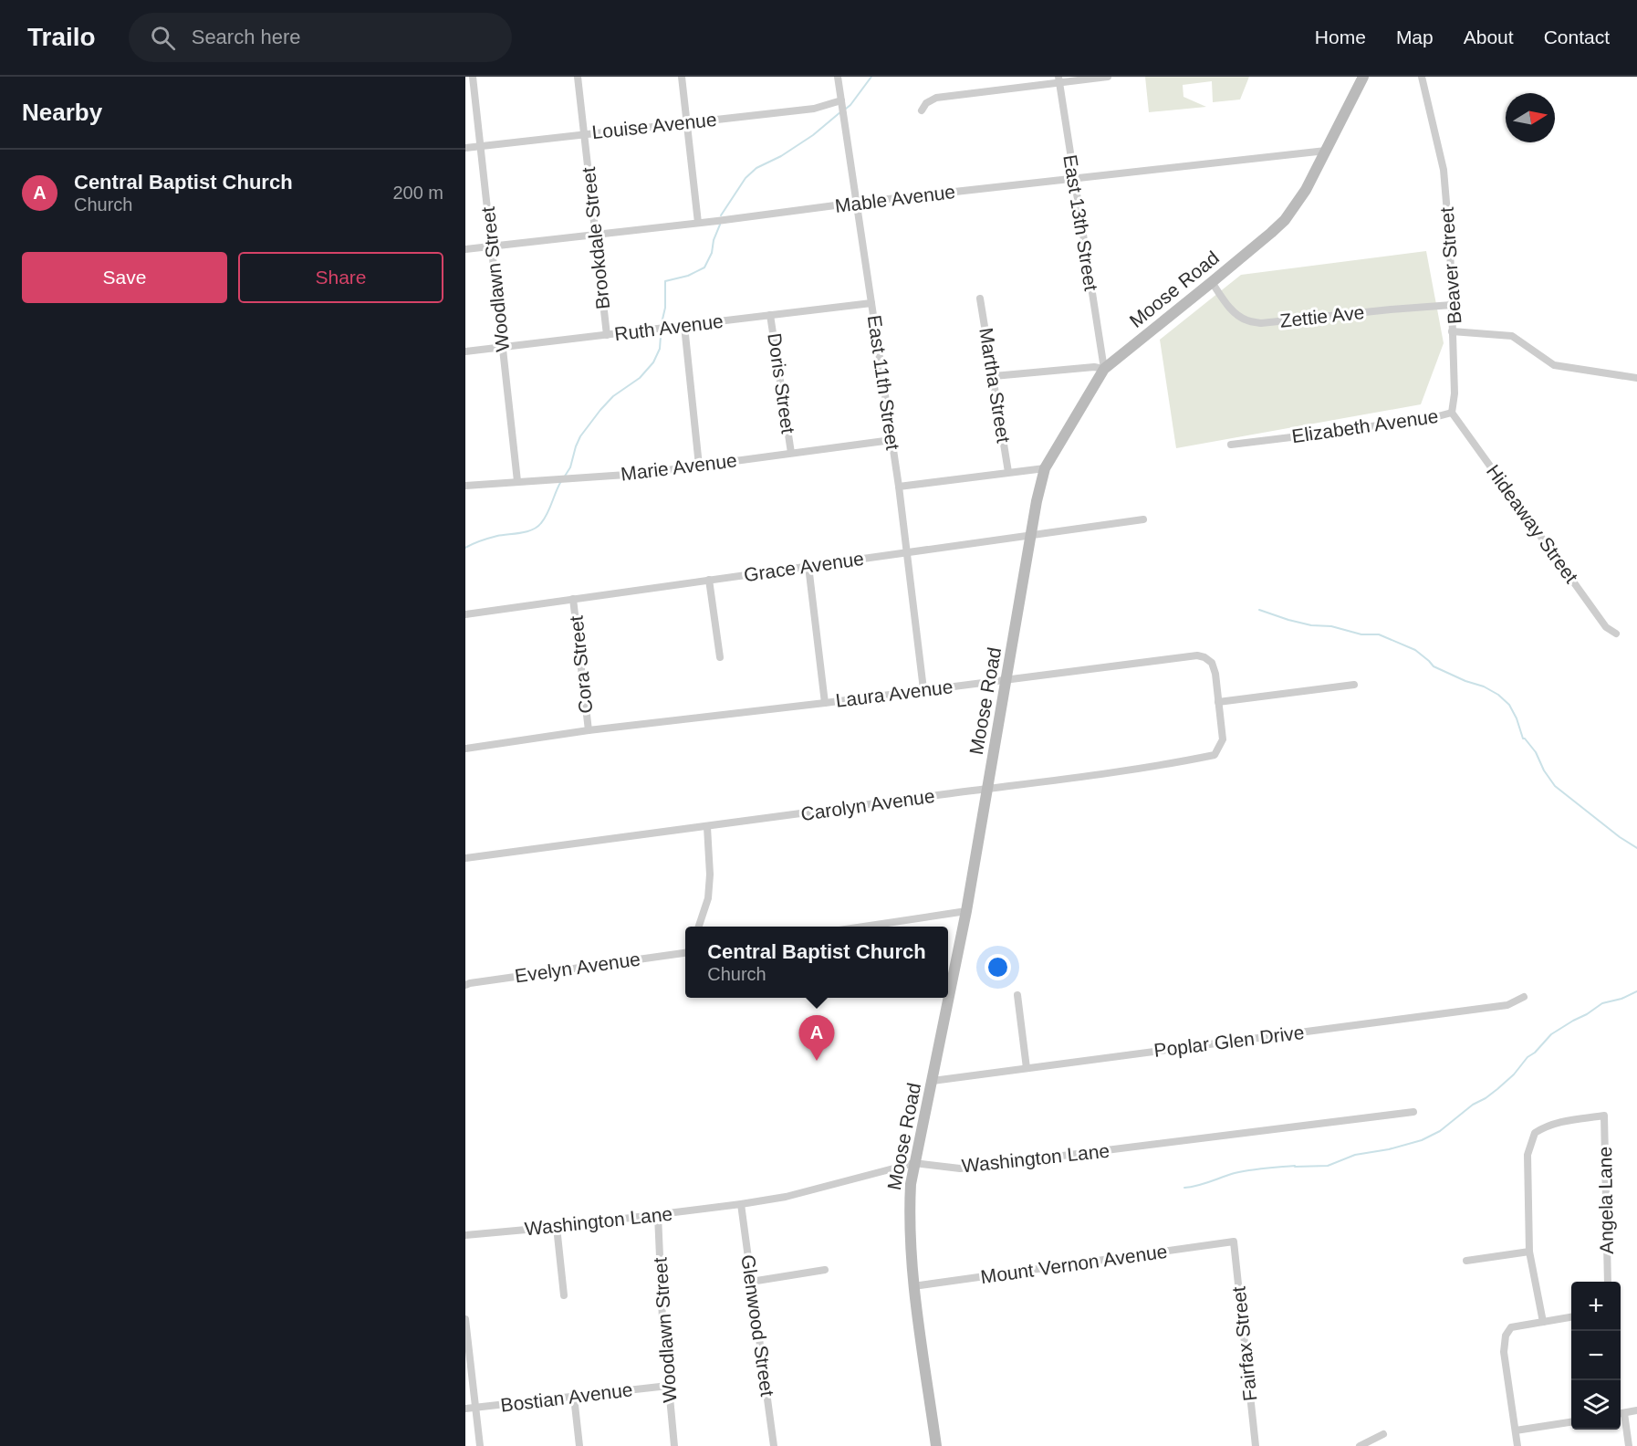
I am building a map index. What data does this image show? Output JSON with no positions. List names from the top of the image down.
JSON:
{
  "streets": {
    "street": [
      "Louise Avenue",
      "Mable Avenue",
      "East 13th Street",
      "Brookdale Street",
      "Beaver Street",
      "Woodlawn Street",
      "Moose Road",
      "Zettie Ave",
      "Ruth Avenue",
      "East 11th Street",
      "Doris Street",
      "Martha Street",
      "Elizabeth Avenue",
      "Marie Avenue",
      "Hideaway Street",
      "Grace Avenue",
      "Cora Street",
      "Laura Avenue",
      "Carolyn Avenue",
      "Evelyn Avenue",
      "Poplar Glen Drive",
      "Washington Lane",
      "Angela Lane",
      "Mount Vernon Avenue",
      "Glenwood Street",
      "Fairfax Street",
      "Bostian Avenue"
    ]
  },
  "crossings": [
    ["Louise Avenue", "Brookdale Street"],
    ["Louise Avenue", "Woodlawn Street"],
    ["Louise Avenue", "East 11th Street"],
    ["Mable Avenue", "East 13th Street"],
    ["Mable Avenue", "Brookdale Street"],
    ["Mable Avenue", "Woodlawn Street"],
    ["Mable Avenue", "Moose Road"],
    ["Mable Avenue", "East 11th Street"],
    ["East 13th Street", "Moose Road"],
    ["Brookdale Street", "Ruth Avenue"],
    ["Beaver Street", "Zettie Ave"],
    ["Beaver Street", "Elizabeth Avenue"],
    ["Woodlawn Street", "Ruth Avenue"],
    ["Woodlawn Street", "Marie Avenue"],
    ["Woodlawn Street", "Washington Lane"],
    ["Woodlawn Street", "Bostian Avenue"],
    ["Moose Road", "Zettie Ave"],
    ["Moose Road", "Grace Avenue"],
    ["Moose Road", "Laura Avenue"],
    ["Moose Road", "Carolyn Avenue"],
    ["Moose Road", "Poplar Glen Drive"],
    ["Moose Road", "Washington Lane"],
    ["Moose Road", "Mount Vernon Avenue"],
    ["Ruth Avenue", "East 11th Street"],
    ["Ruth Avenue", "Doris Street"],
    ["East 11th Street", "Marie Avenue"],
    ["East 11th Street", "Grace Avenue"],
    ["East 11th Street", "Laura Avenue"],
    ["Doris Street", "Marie Avenue"],
    ["Elizabeth Avenue", "Hideaway Street"],
    ["Grace Avenue", "Cora Street"],
    ["Cora Street", "Laura Avenue"],
    ["Laura Avenue", "Carolyn Avenue"],
    ["Washington Lane", "Glenwood Street"],
    ["Mount Vernon Avenue", "Fairfax Street"]
  ],
  "north": "right",
  "page": {
    "header": "Trailo",
    "search": "Search here",
    "nav": [
      "Home",
      "Map",
      "About",
      "Contact"
    ],
    "heading": "Nearby",
    "list": [
      {
        "mark": "A",
        "name": "Central Baptist Church",
        "note": "Church",
        "value": "200 m"
      }
    ],
    "buttons": ["Save", "Share"],
    "popup": ["Central Baptist Church", "Church"],
    "pins": "A",
    "map_buttons": ["+", "−"]
  }
}
